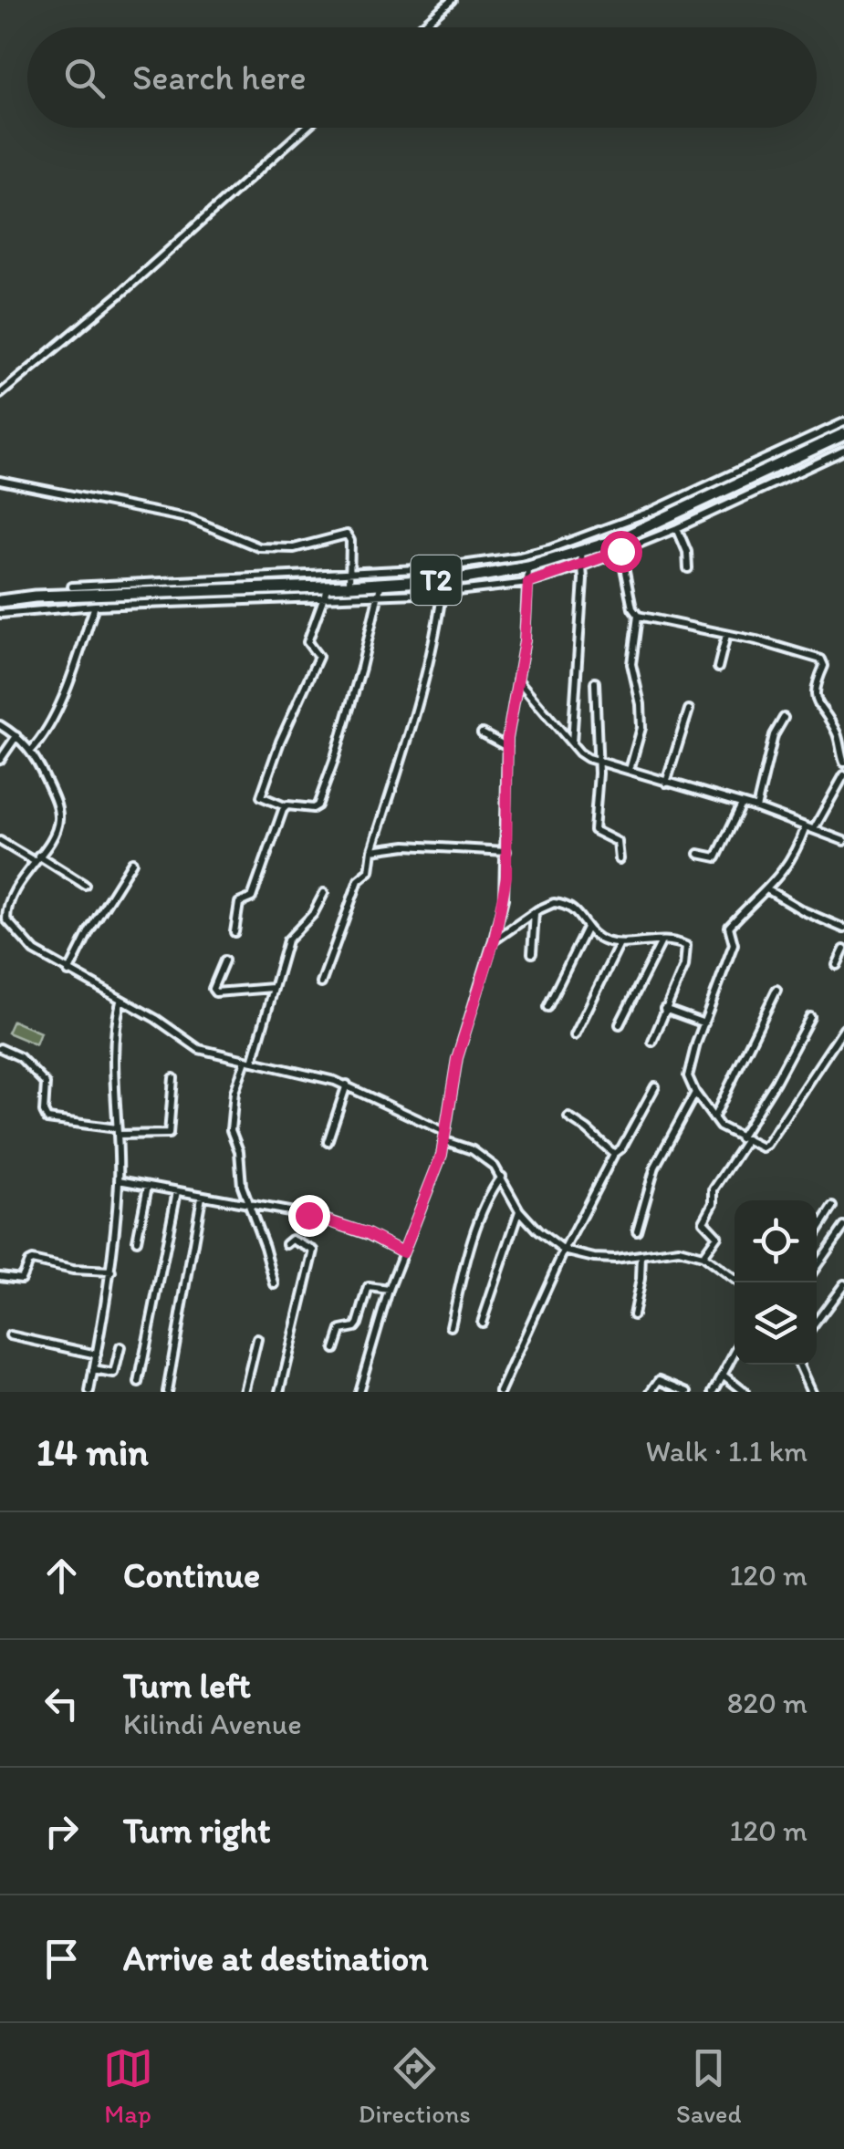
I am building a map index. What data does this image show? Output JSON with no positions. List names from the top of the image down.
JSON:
{
  "streets": {
    "highway": ["T2"]
  },
  "page": {
    "search": "Search here",
    "heading": ["14 min", "Walk · 1.1 km"],
    "list": [
      ["Continue", "120 m"],
      ["Turn left", "Kilindi Avenue", "820 m"],
      ["Turn right", "120 m"],
      "Arrive at destination"
    ],
    "nav": ["Map", "Directions", "Saved"]
  }
}
